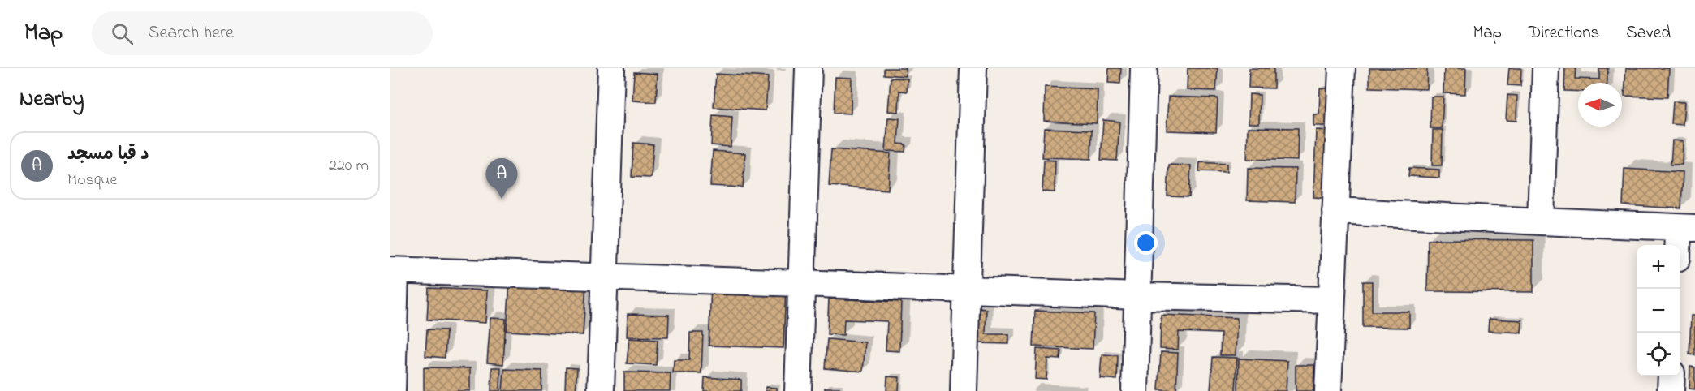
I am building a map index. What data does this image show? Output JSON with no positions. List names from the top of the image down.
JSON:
{
  "north": "left",
  "page": {
    "header": "Map",
    "search": "Search here",
    "nav": ["Map", "Directions", "Saved"],
    "heading": "Nearby",
    "list": [
      {
        "mark": "A",
        "name": "د قبا مسجد",
        "note": "Mosque",
        "value": "220 m"
      }
    ],
    "pins": "A",
    "map_buttons": ["+", "−"]
  }
}
